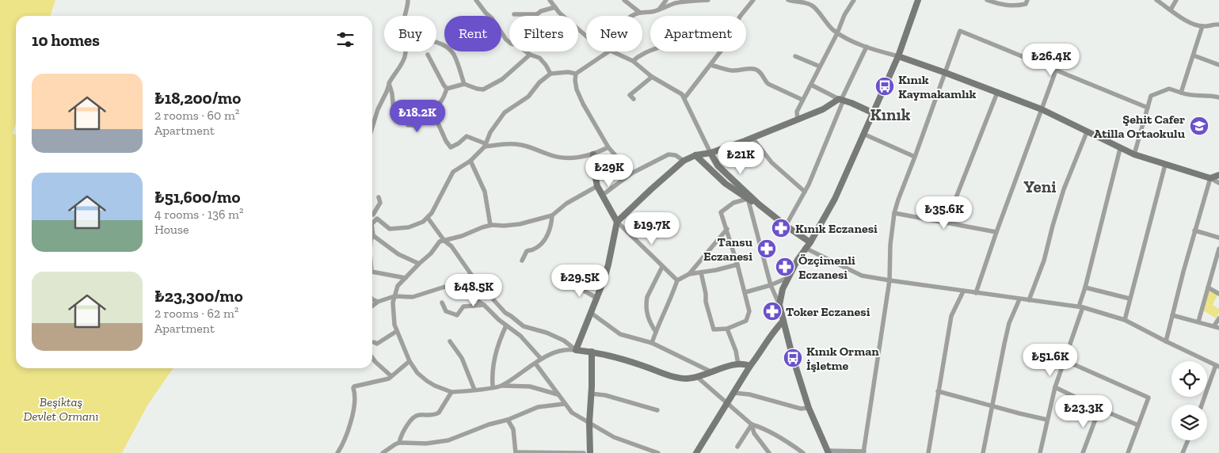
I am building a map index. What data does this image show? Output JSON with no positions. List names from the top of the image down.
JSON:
{
  "districts": ["Kınık", "Yeni"],
  "parks": ["Beşiktaş Devlet Ormanı"],
  "places": {
    "bus stop": ["Kınık Kaymakamlık", "Kınık Orman İşletme"],
    "school or university": ["Şehit Cafer Atilla Ortaokulu"],
    "pharmacy": [
      "Kınık Eczanesi",
      "Tansu Eczanesi",
      "Özçimenli Eczanesi",
      "Toker Eczanesi"
    ]
  },
  "page": {
    "chip": [
      "Buy",
      "Rent",
      "Filters",
      "New",
      "Apartment"
    ],
    "heading": "10 homes",
    "price": [
      "₺26.4K",
      "₺18.2K",
      "₺21K",
      "₺29K",
      "₺35.6K",
      "₺19.7K",
      "₺29.5K",
      "₺48.5K",
      "₺51.6K",
      "₺23.3K"
    ],
    "list": [
      {
        "name": "₺18,200/mo",
        "note": "2 rooms · 60 m² · Apartment"
      },
      {
        "name": "₺51,600/mo",
        "note": "4 rooms · 136 m² · House"
      },
      {
        "name": "₺23,300/mo",
        "note": "2 rooms · 62 m² · Apartment"
      }
    ]
  }
}
